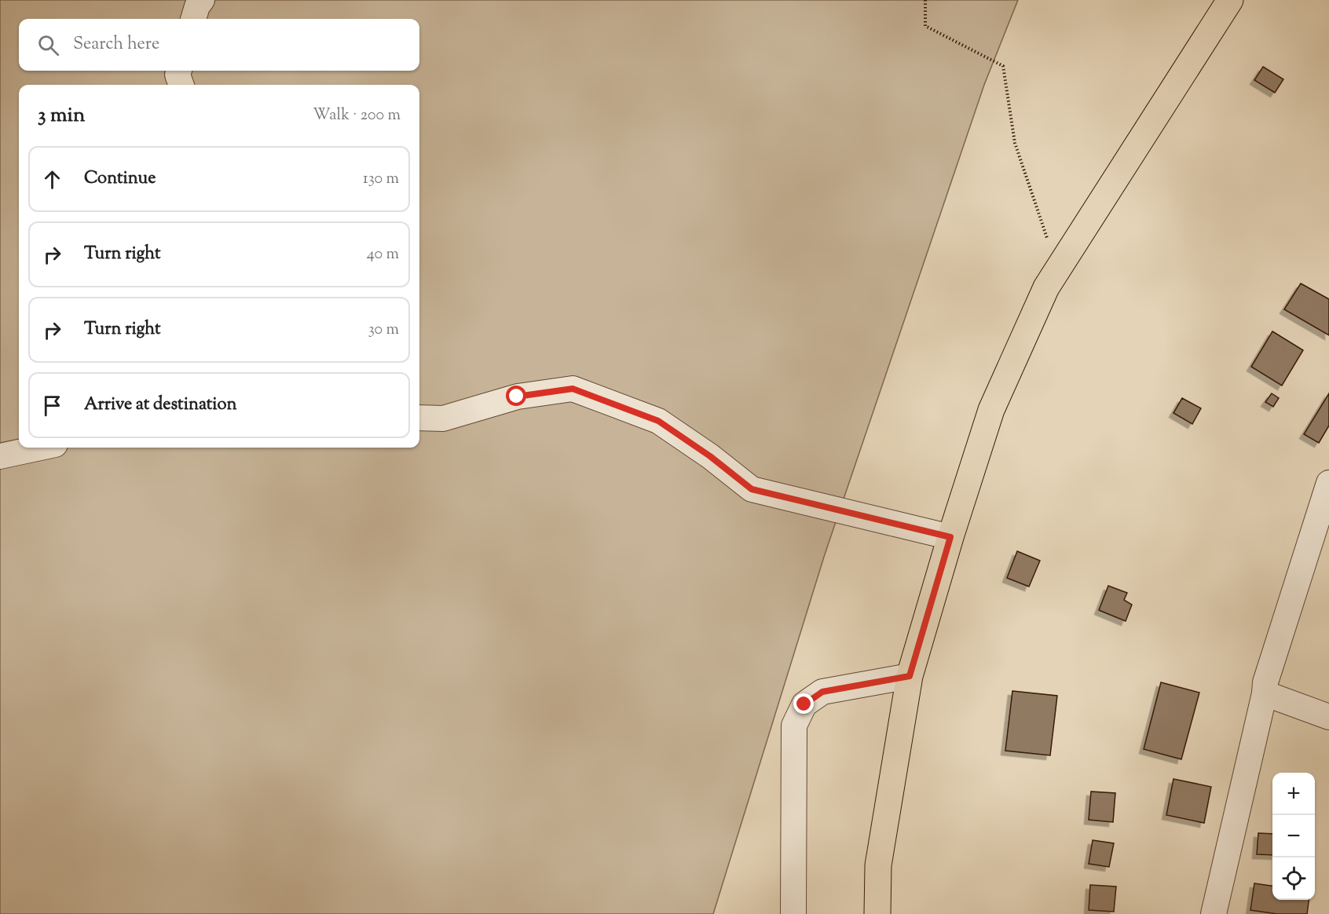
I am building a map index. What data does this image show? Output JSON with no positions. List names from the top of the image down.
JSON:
{
  "page": {
    "search": "Search here",
    "heading": ["3 min", "Walk · 200 m"],
    "list": [
      ["Continue", "130 m"],
      ["Turn right", "40 m"],
      ["Turn right", "30 m"],
      "Arrive at destination"
    ],
    "map_buttons": ["+", "−"]
  }
}
